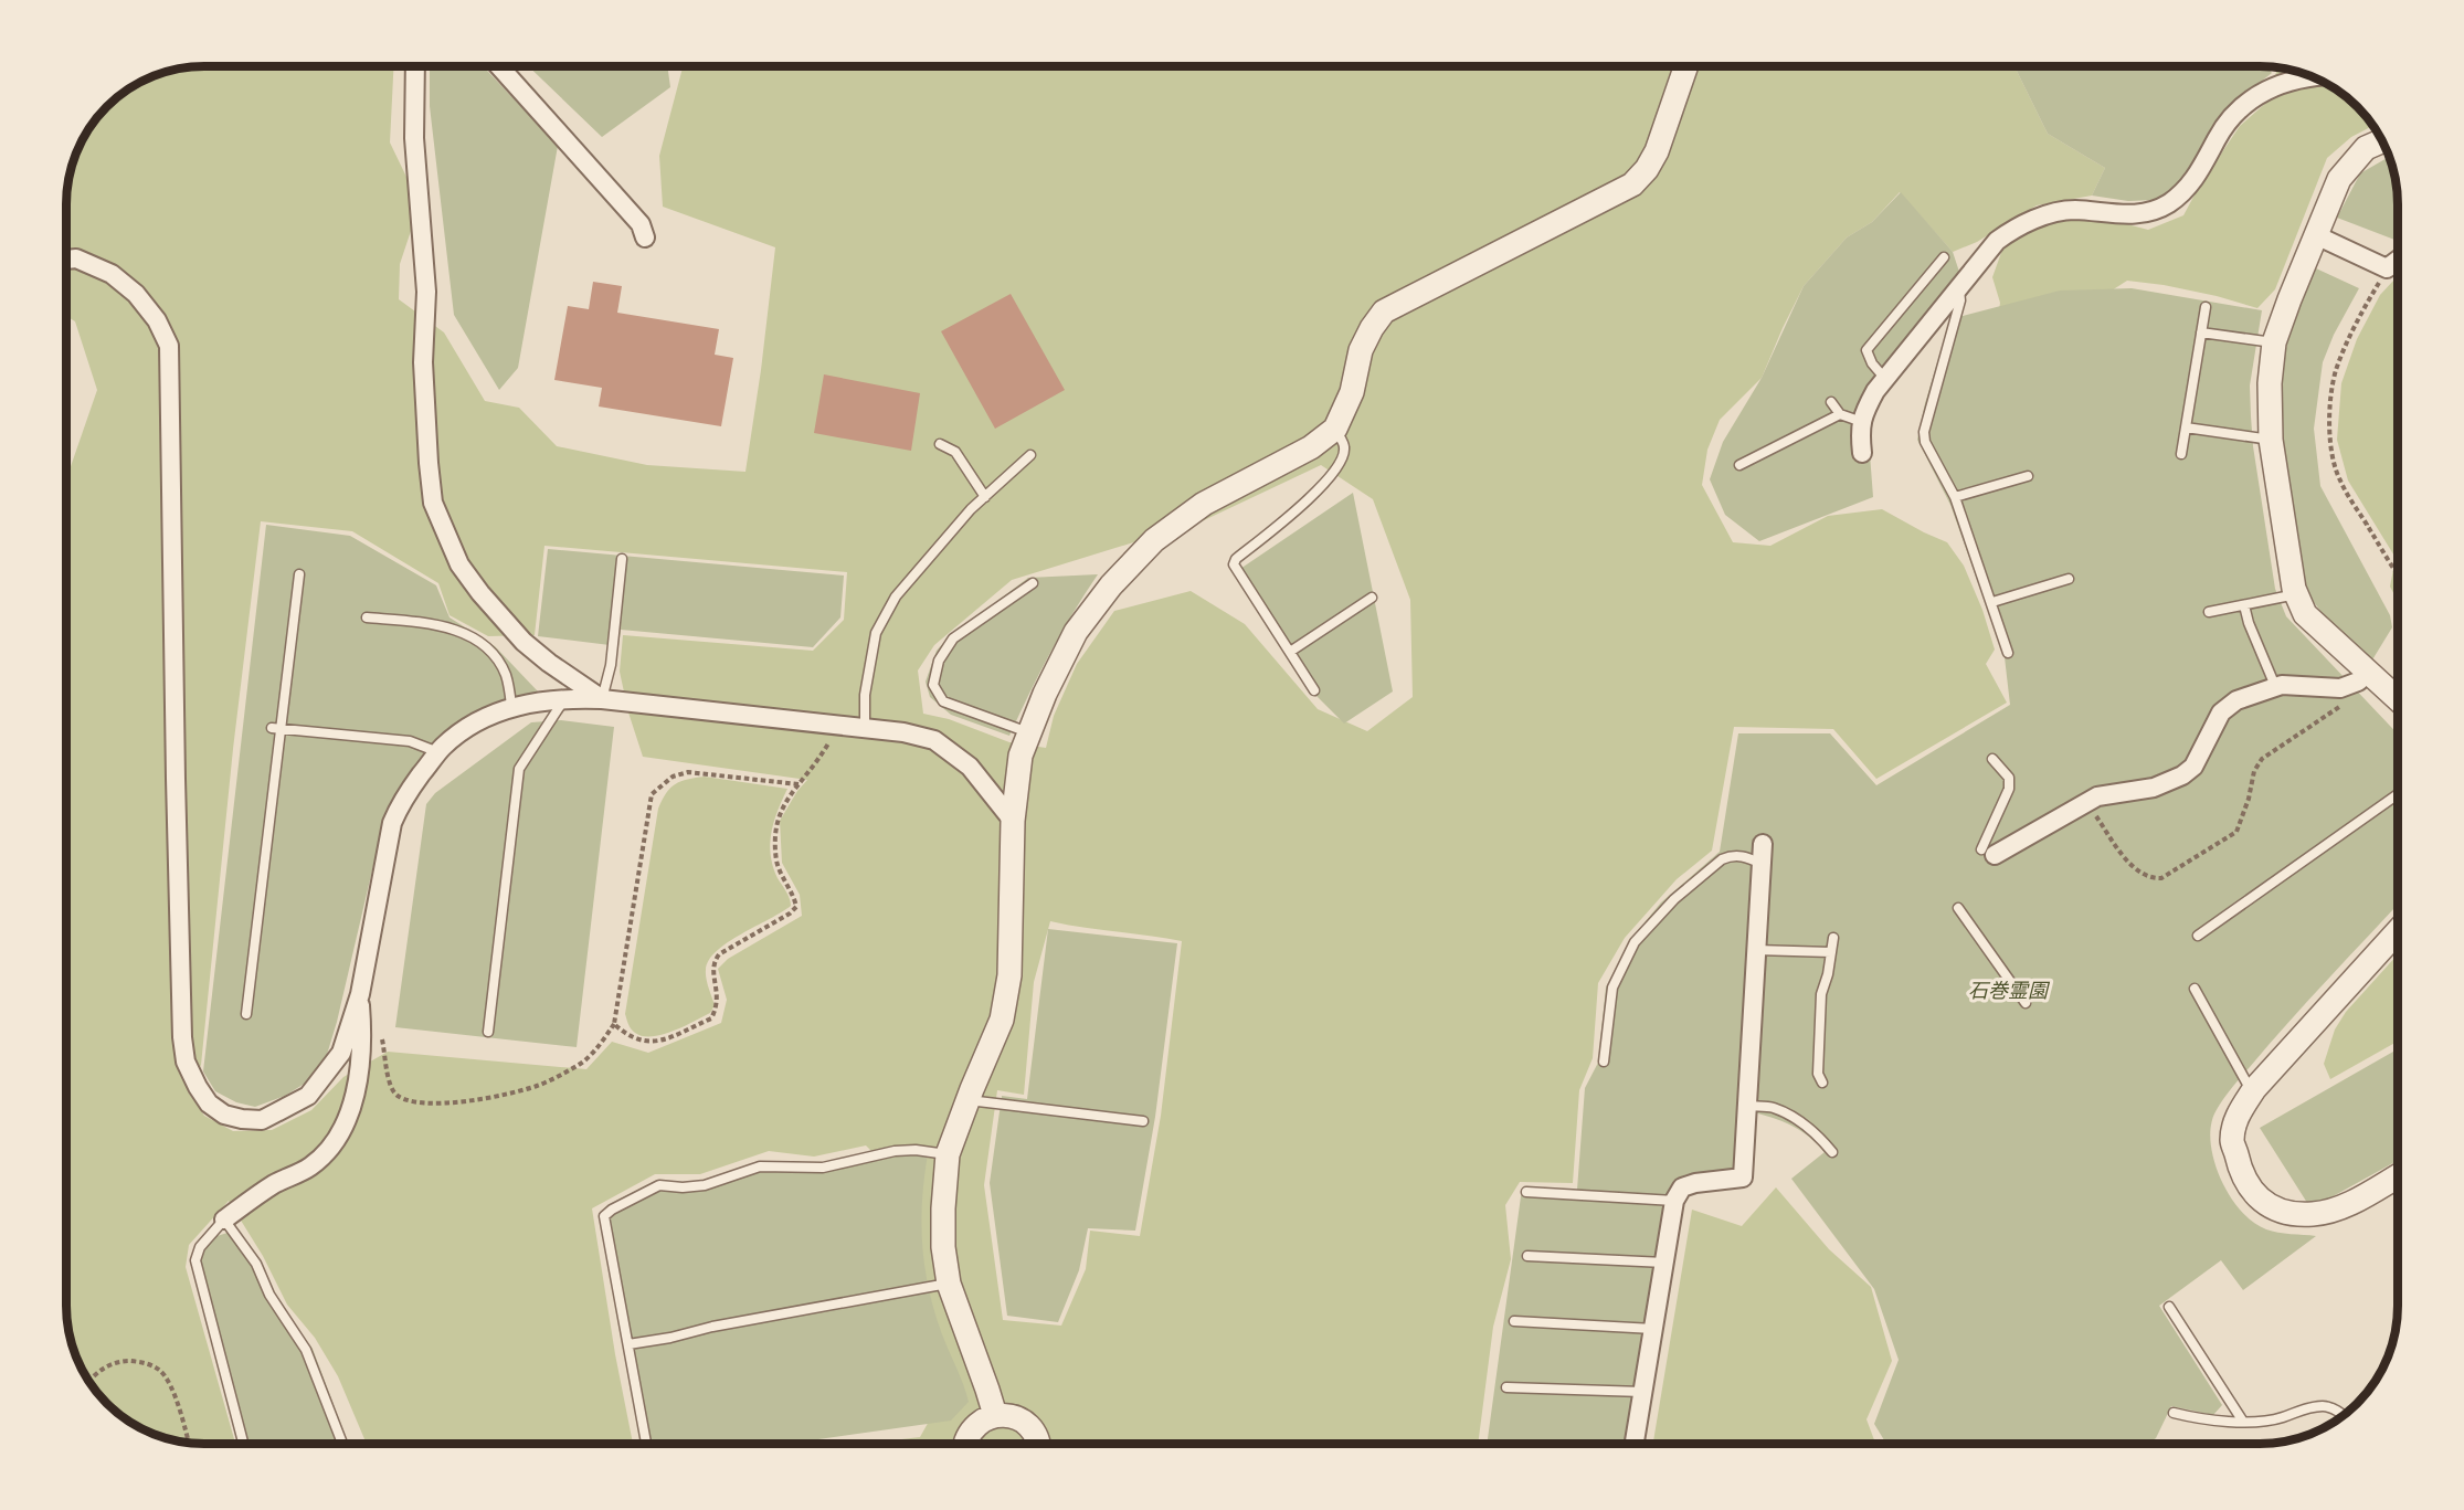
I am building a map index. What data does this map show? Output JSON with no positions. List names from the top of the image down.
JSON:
{
  "parks": ["石巻霊園"]
}
